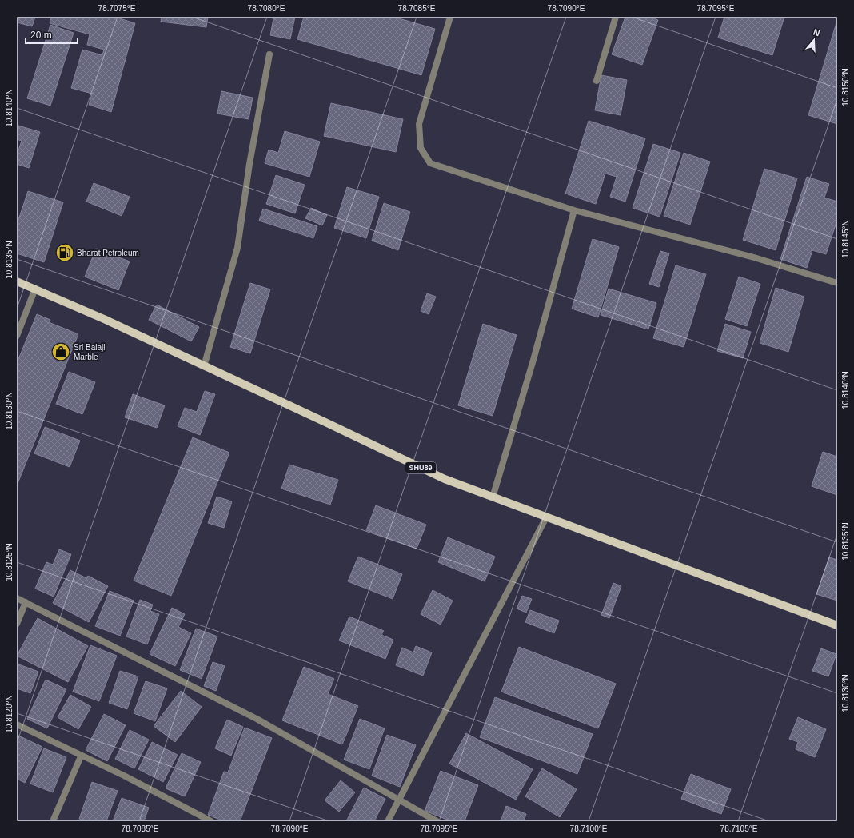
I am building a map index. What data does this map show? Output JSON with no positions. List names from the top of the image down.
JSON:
{
  "streets": {
    "main road": ["SHU89"]
  },
  "places": {
    "fuel station": ["Bharat Petroleum"],
    "shop": ["Sri Balaji Marble"]
  },
  "scale_bar": "20 m",
  "north": "top",
  "coordinates": [
    "78.7075°E",
    "78.7080°E",
    "78.7085°E",
    "78.7090°E",
    "78.7095°E",
    "10.8150°N",
    "10.8140°N",
    "10.8145°N",
    "10.8135°N",
    "10.8130°N",
    "10.8125°N",
    "10.8120°N",
    "78.7100°E",
    "78.7105°E"
  ]
}
